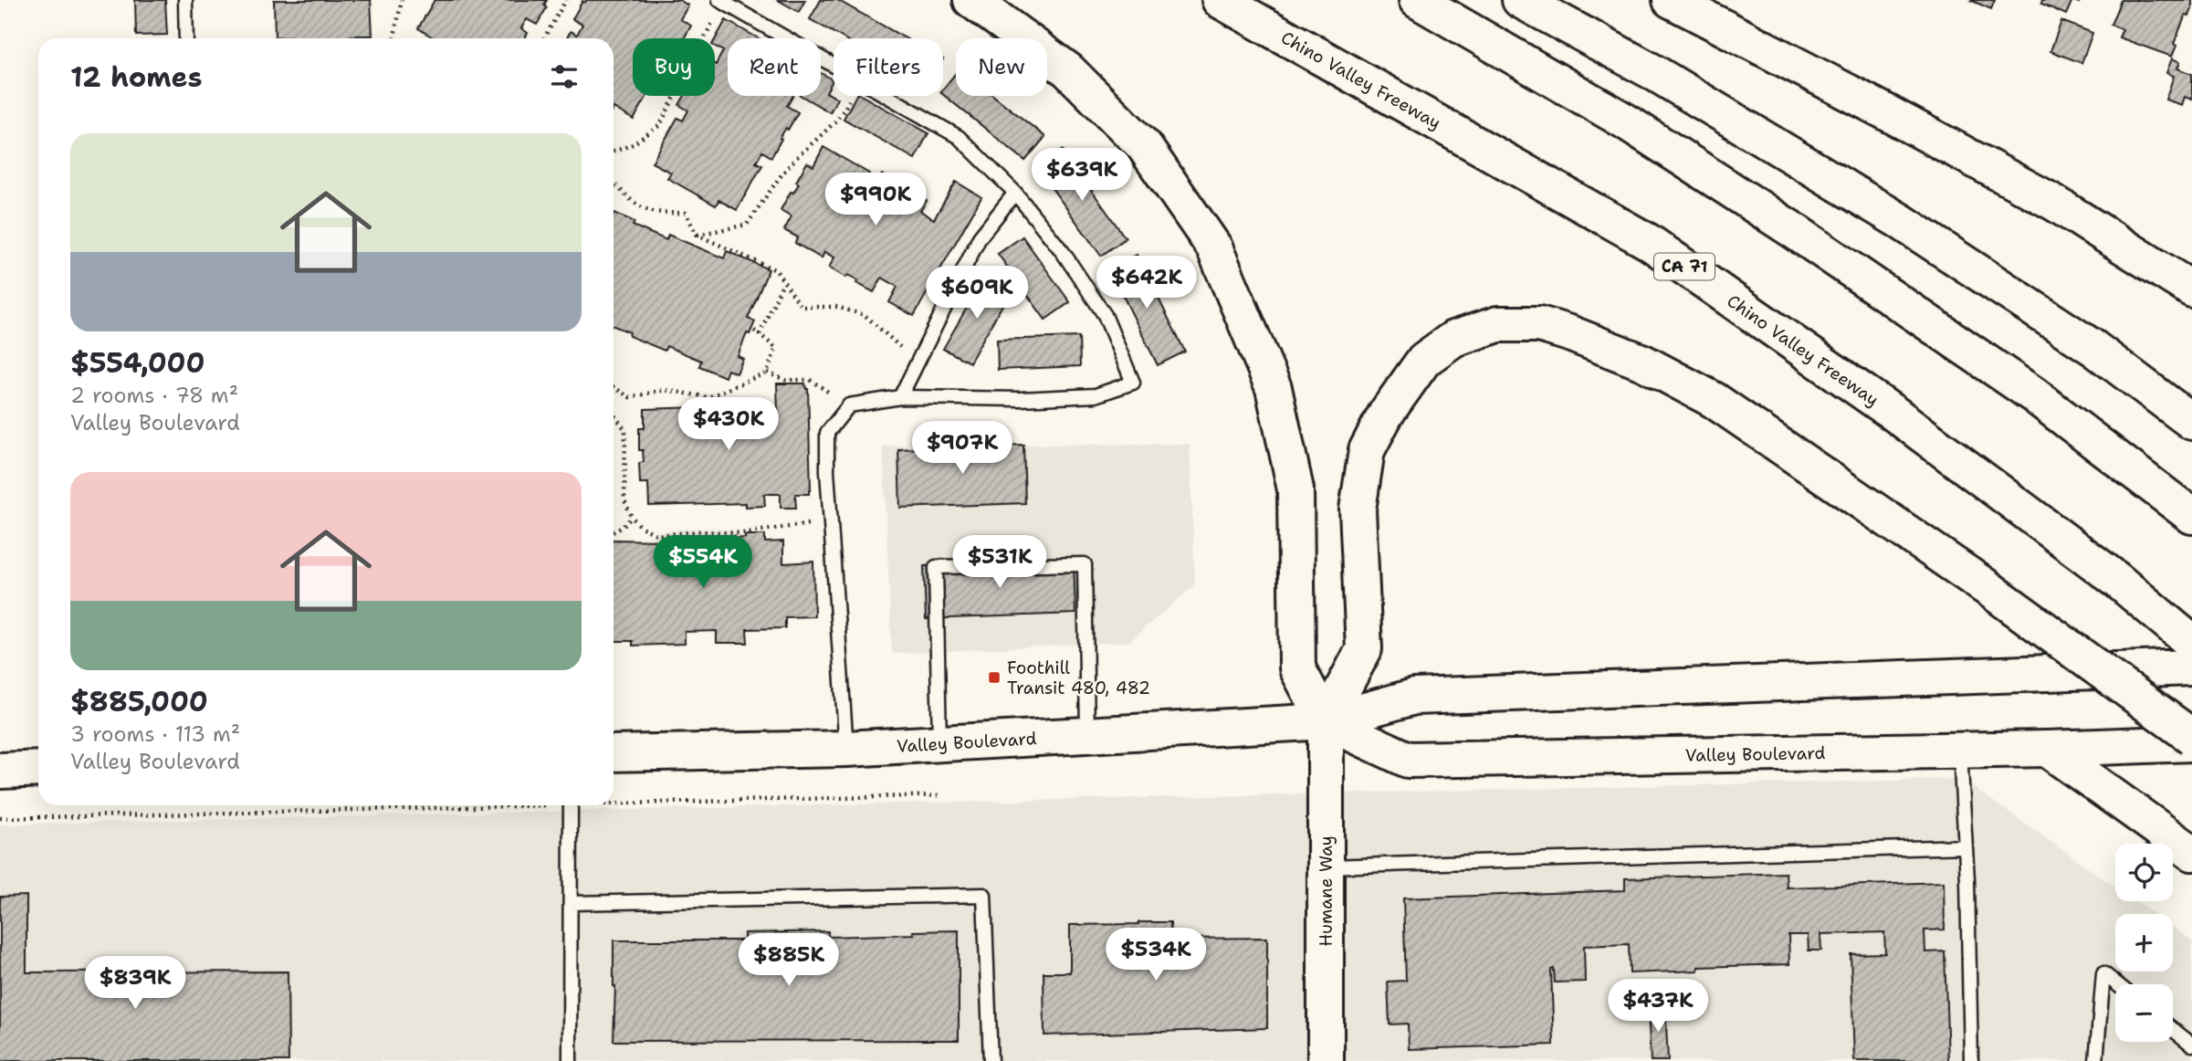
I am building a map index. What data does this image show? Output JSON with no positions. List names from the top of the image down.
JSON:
{
  "streets": {
    "main road": [
      "Chino Valley Freeway",
      "CA 71",
      "Valley Boulevard",
      "Humane Way"
    ]
  },
  "crossings": [
    ["Valley Boulevard", "Humane Way"]
  ],
  "places": {
    "transit": ["Foothill Transit 480, 482"]
  },
  "page": {
    "chip": [
      "Buy",
      "Rent",
      "Filters",
      "New"
    ],
    "heading": "12 homes",
    "list": [
      {
        "name": "$554,000",
        "note": "2 rooms · 78 m² · Valley Boulevard"
      },
      {
        "name": "$885,000",
        "note": "3 rooms · 113 m² · Valley Boulevard"
      }
    ],
    "price": [
      "$639K",
      "$990K",
      "$642K",
      "$609K",
      "$430K",
      "$907K",
      "$554K",
      "$531K",
      "$534K",
      "$885K",
      "$839K",
      "$437K"
    ],
    "map_buttons": ["+", "−"]
  }
}
